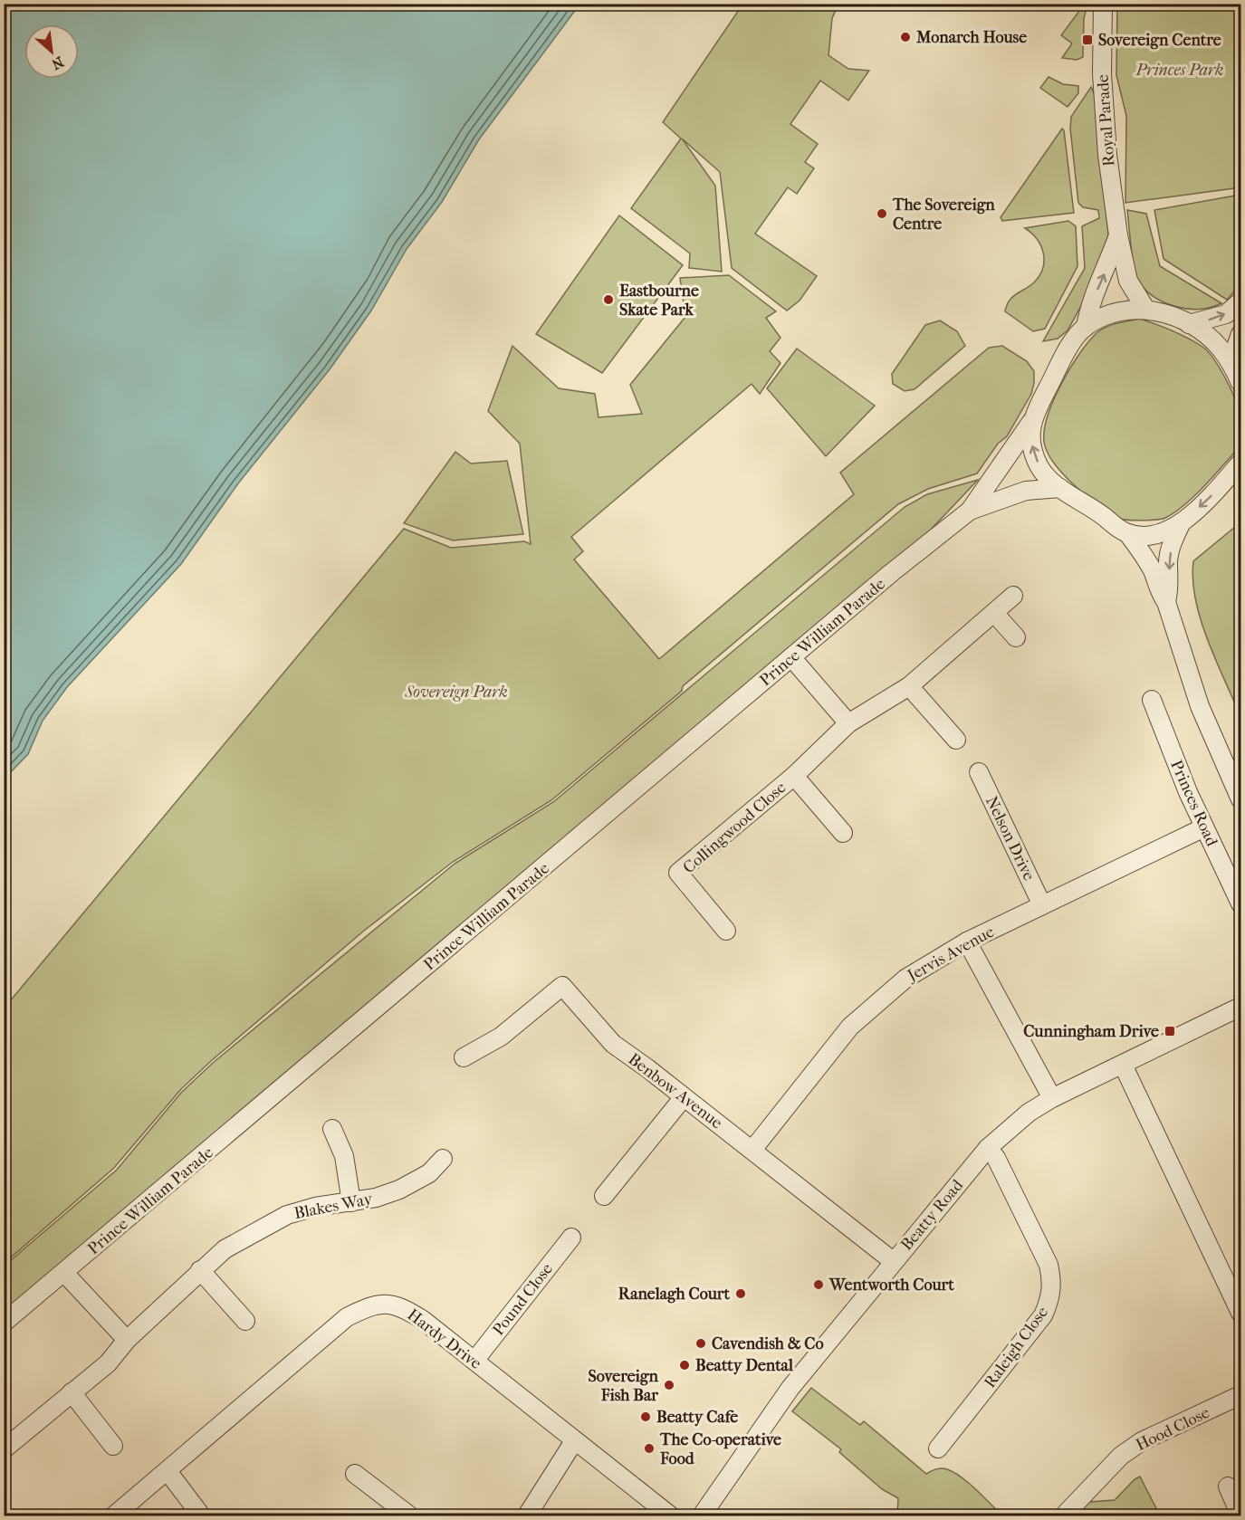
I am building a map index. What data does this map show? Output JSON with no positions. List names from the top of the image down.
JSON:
{
  "streets": {
    "street": [
      "Royal Parade",
      "Prince William Parade",
      "Princes Road",
      "Collingwood Close",
      "Nelson Drive",
      "Jervis Avenue",
      "Benbow Avenue",
      "Blakes Way",
      "Beatty Road",
      "Pound Close",
      "Hardy Drive",
      "Raleigh Close",
      "Hood Close"
    ]
  },
  "crossings": [
    ["Royal Parade", "Prince William Parade"],
    ["Princes Road", "Jervis Avenue"],
    ["Nelson Drive", "Jervis Avenue"],
    ["Jervis Avenue", "Benbow Avenue"],
    ["Benbow Avenue", "Beatty Road"],
    ["Beatty Road", "Raleigh Close"],
    ["Pound Close", "Hardy Drive"]
  ],
  "parks": ["Princes Park", "Sovereign Park"],
  "places": {
    "other": [
      "Monarch House",
      "The Sovereign Centre",
      "Eastbourne Skate Park",
      "Wentworth Court",
      "Ranelagh Court",
      "Cavendish & Co",
      "Beatty Dental",
      "Sovereign Fish Bar",
      "Beatty Cafe",
      "The Co-operative Food"
    ],
    "transit": ["Sovereign Centre", "Cunningham Drive"]
  },
  "north": "bottom right"
}
